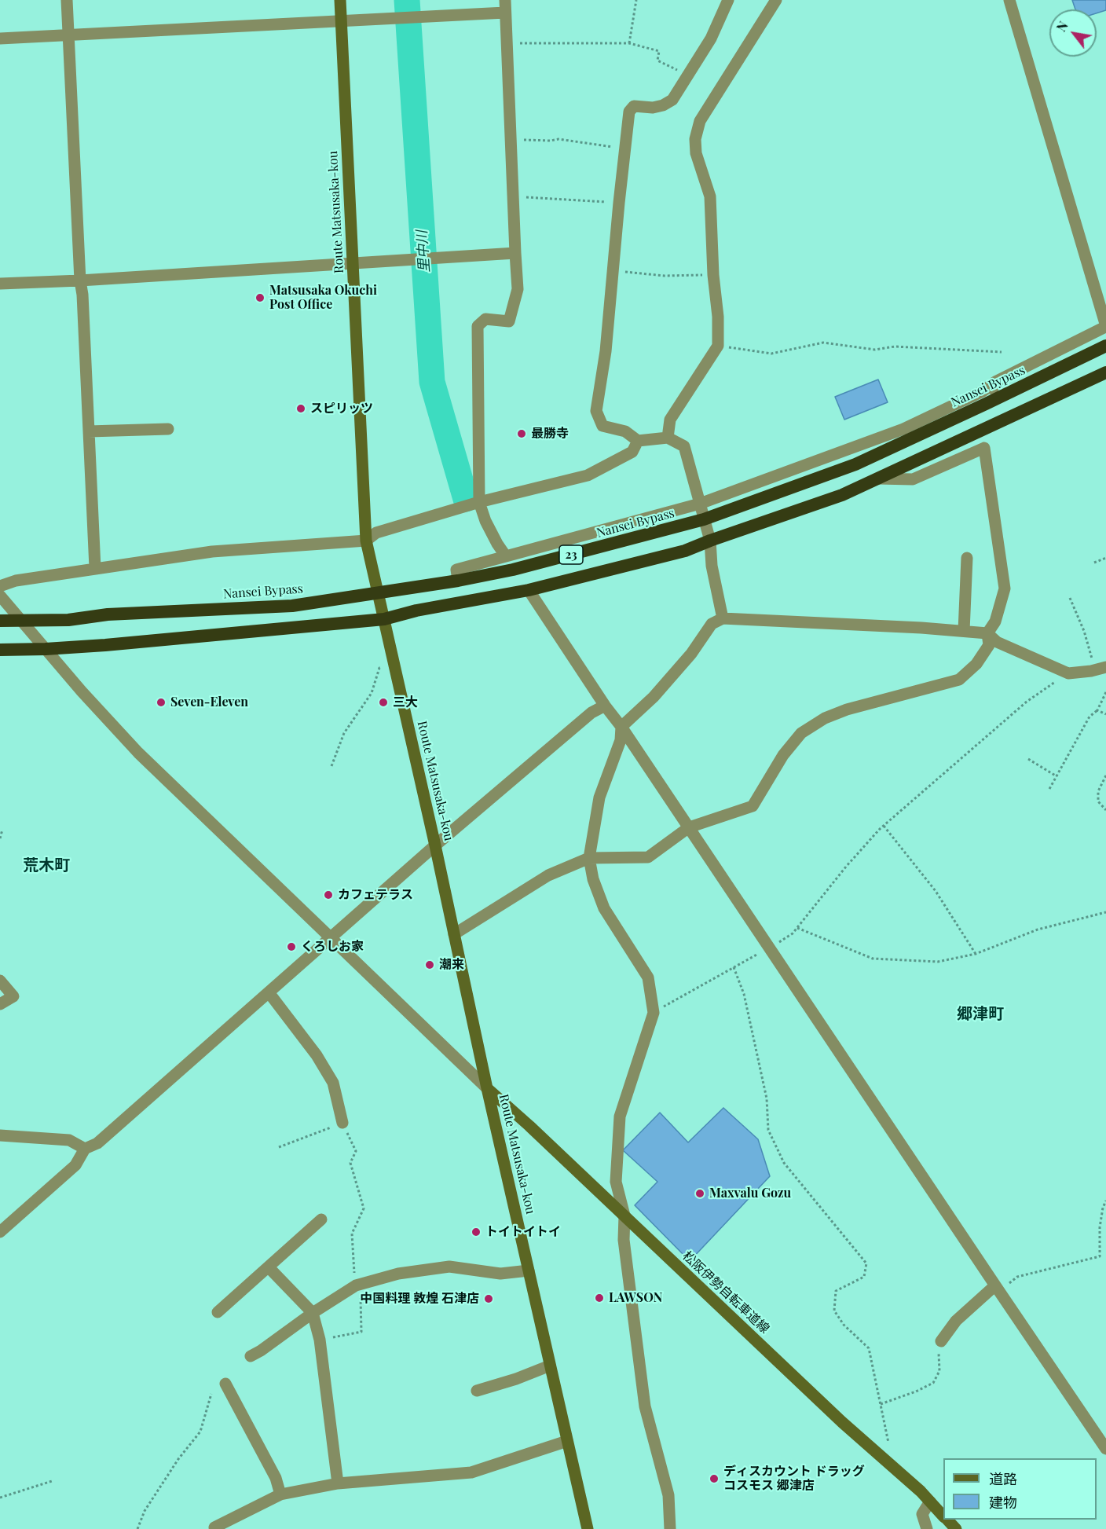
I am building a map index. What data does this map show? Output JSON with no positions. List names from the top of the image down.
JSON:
{
  "streets": {
    "highway": ["Nansei Bypass", "23"],
    "main road": ["Route Matsusaka-kou", "松阪伊勢自転車道線"]
  },
  "crossings": [
    ["Route Matsusaka-kou", "Nansei Bypass"],
    ["Route Matsusaka-kou", "23"],
    ["Route Matsusaka-kou", "松阪伊勢自転車道線"]
  ],
  "districts": ["荒木町", "郷津町"],
  "water": ["里中川"],
  "places": [
    "Matsusaka Okuchi Post Office",
    "スピリッツ",
    "最勝寺",
    "Seven-Eleven",
    "三大",
    "カフェテラス",
    "くろしお家",
    "潮来",
    "Maxvalu Gozu",
    "トイトイトイ",
    "LAWSON",
    "中国料理 敦煌 石津店",
    "ディスカウント ドラッグ コスモス 郷津店"
  ],
  "legend": ["道路", "建物"],
  "north": "top left"
}
